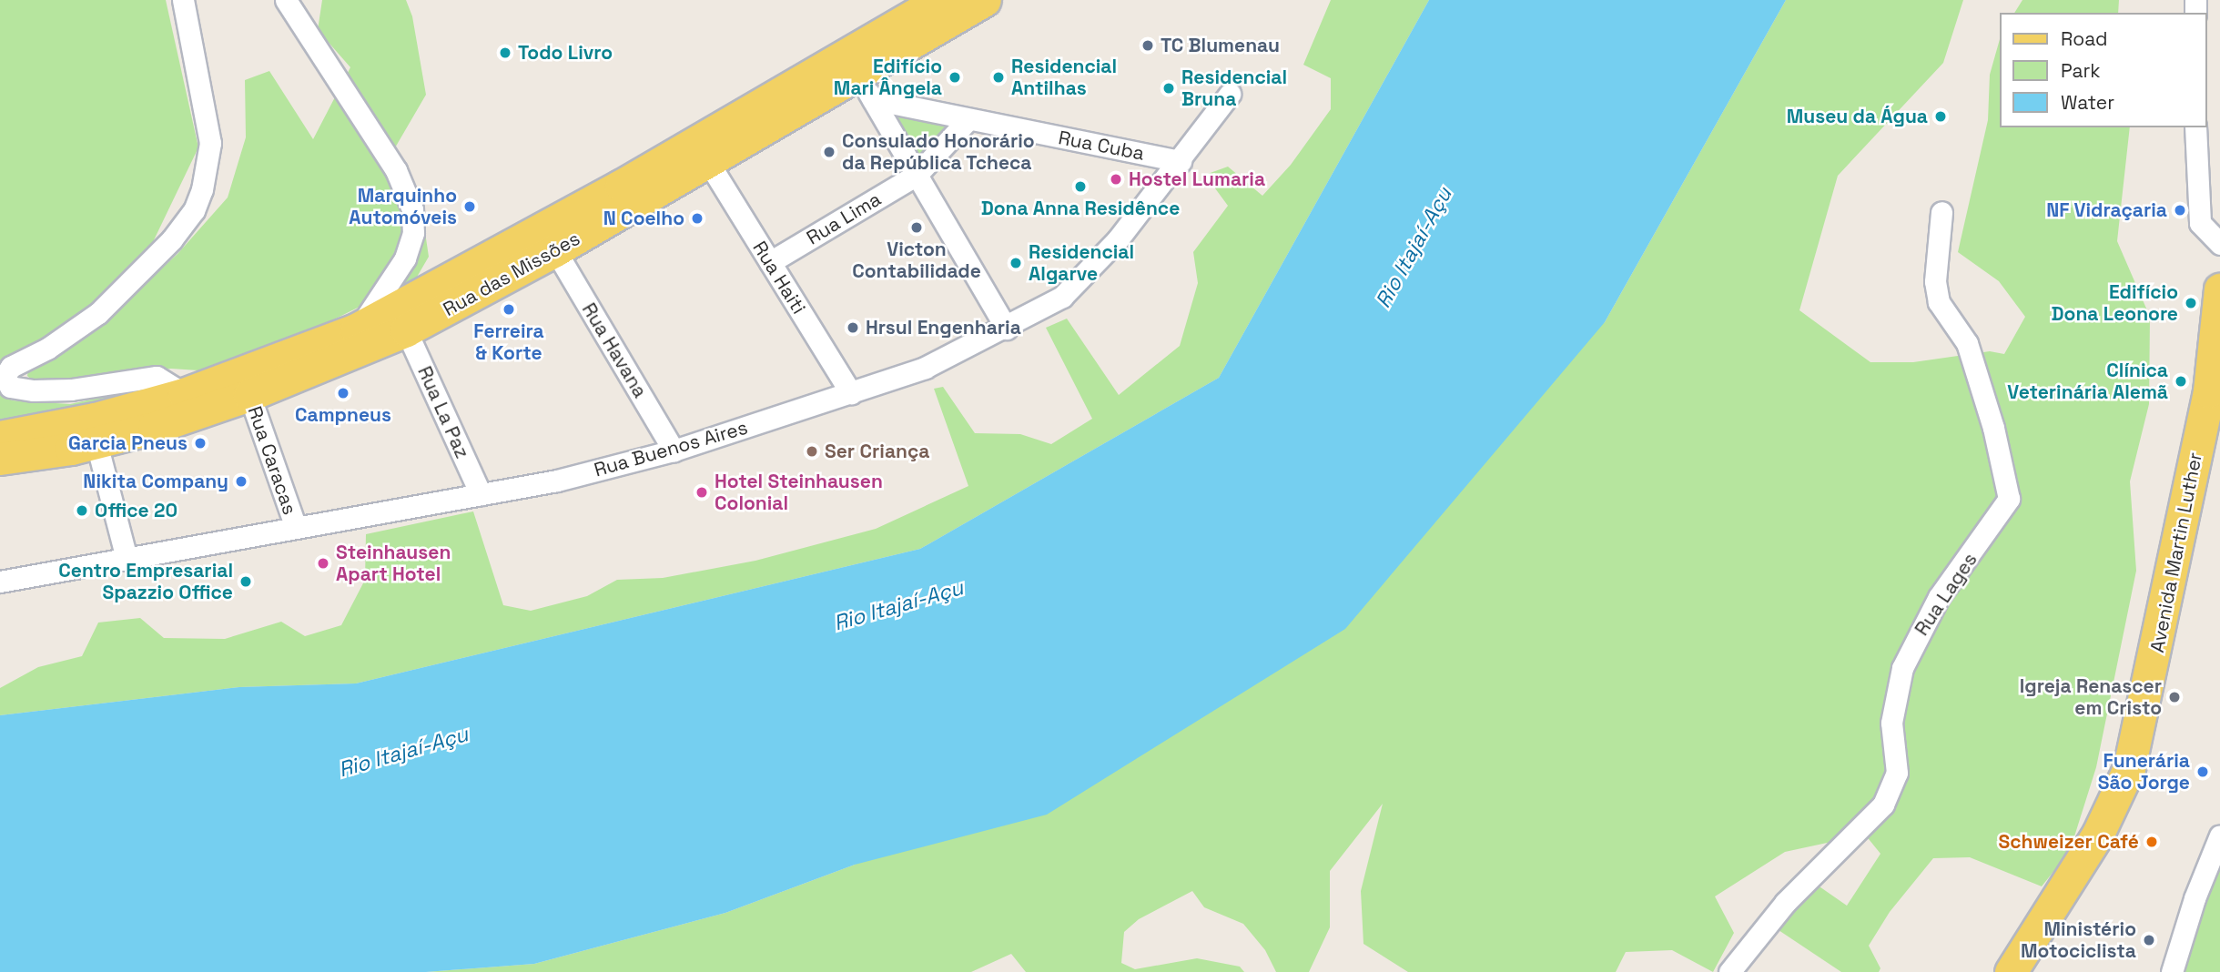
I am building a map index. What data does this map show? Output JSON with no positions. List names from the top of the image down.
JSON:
{
  "streets": {
    "main road": ["Rua das Missões", "Avenida Martin Luther"],
    "street": [
      "Rua Cuba",
      "Rua Lima",
      "Rua Haiti",
      "Rua Havana",
      "Rua La Paz",
      "Rua Buenos Aires",
      "Rua Caracas",
      "Rua Lages"
    ]
  },
  "crossings": [
    ["Rua Cuba", "Rua Lima"],
    ["Rua Cuba", "Rua das Missões"],
    ["Rua Cuba", "Rua Buenos Aires"],
    ["Rua Lima", "Rua Haiti"],
    ["Rua das Missões", "Rua Haiti"],
    ["Rua das Missões", "Rua Havana"],
    ["Rua das Missões", "Rua La Paz"],
    ["Rua das Missões", "Rua Caracas"],
    ["Rua Haiti", "Rua Buenos Aires"],
    ["Rua Havana", "Rua Buenos Aires"],
    ["Rua La Paz", "Rua Buenos Aires"],
    ["Rua Buenos Aires", "Rua Caracas"]
  ],
  "water": ["Rio Itajaí-Açu"],
  "places": [
    "TC Blumenau",
    "Todo Livro",
    "Edifício Mari Ângela",
    "Residencial Antilhas",
    "Residencial Bruna",
    "Museu da Água",
    "Consulado Honorário da República Tcheca",
    "Hostel Lumaria",
    "Dona Anna Residênce",
    "Marquinho Automóveis",
    "NF Vidraçaria",
    "N Coelho",
    "Victon Contabilidade",
    "Residencial Algarve",
    "Edifício Dona Leonore",
    "Ferreira & Korte",
    "Hrsul Engenharia",
    "Clínica Veterinária Alemã",
    "Campneus",
    "Garcia Pneus",
    "Ser Criança",
    "Nikita Company",
    "Hotel Steinhausen Colonial",
    "Office 20",
    "Steinhausen Apart Hotel",
    "Centro Empresarial Spazzio Office",
    "Igreja Renascer em Cristo",
    "Funerária São Jorge",
    "Schweizer Café",
    "Ministério Motociclista"
  ],
  "legend": ["Road", "Park", "Water"]
}
